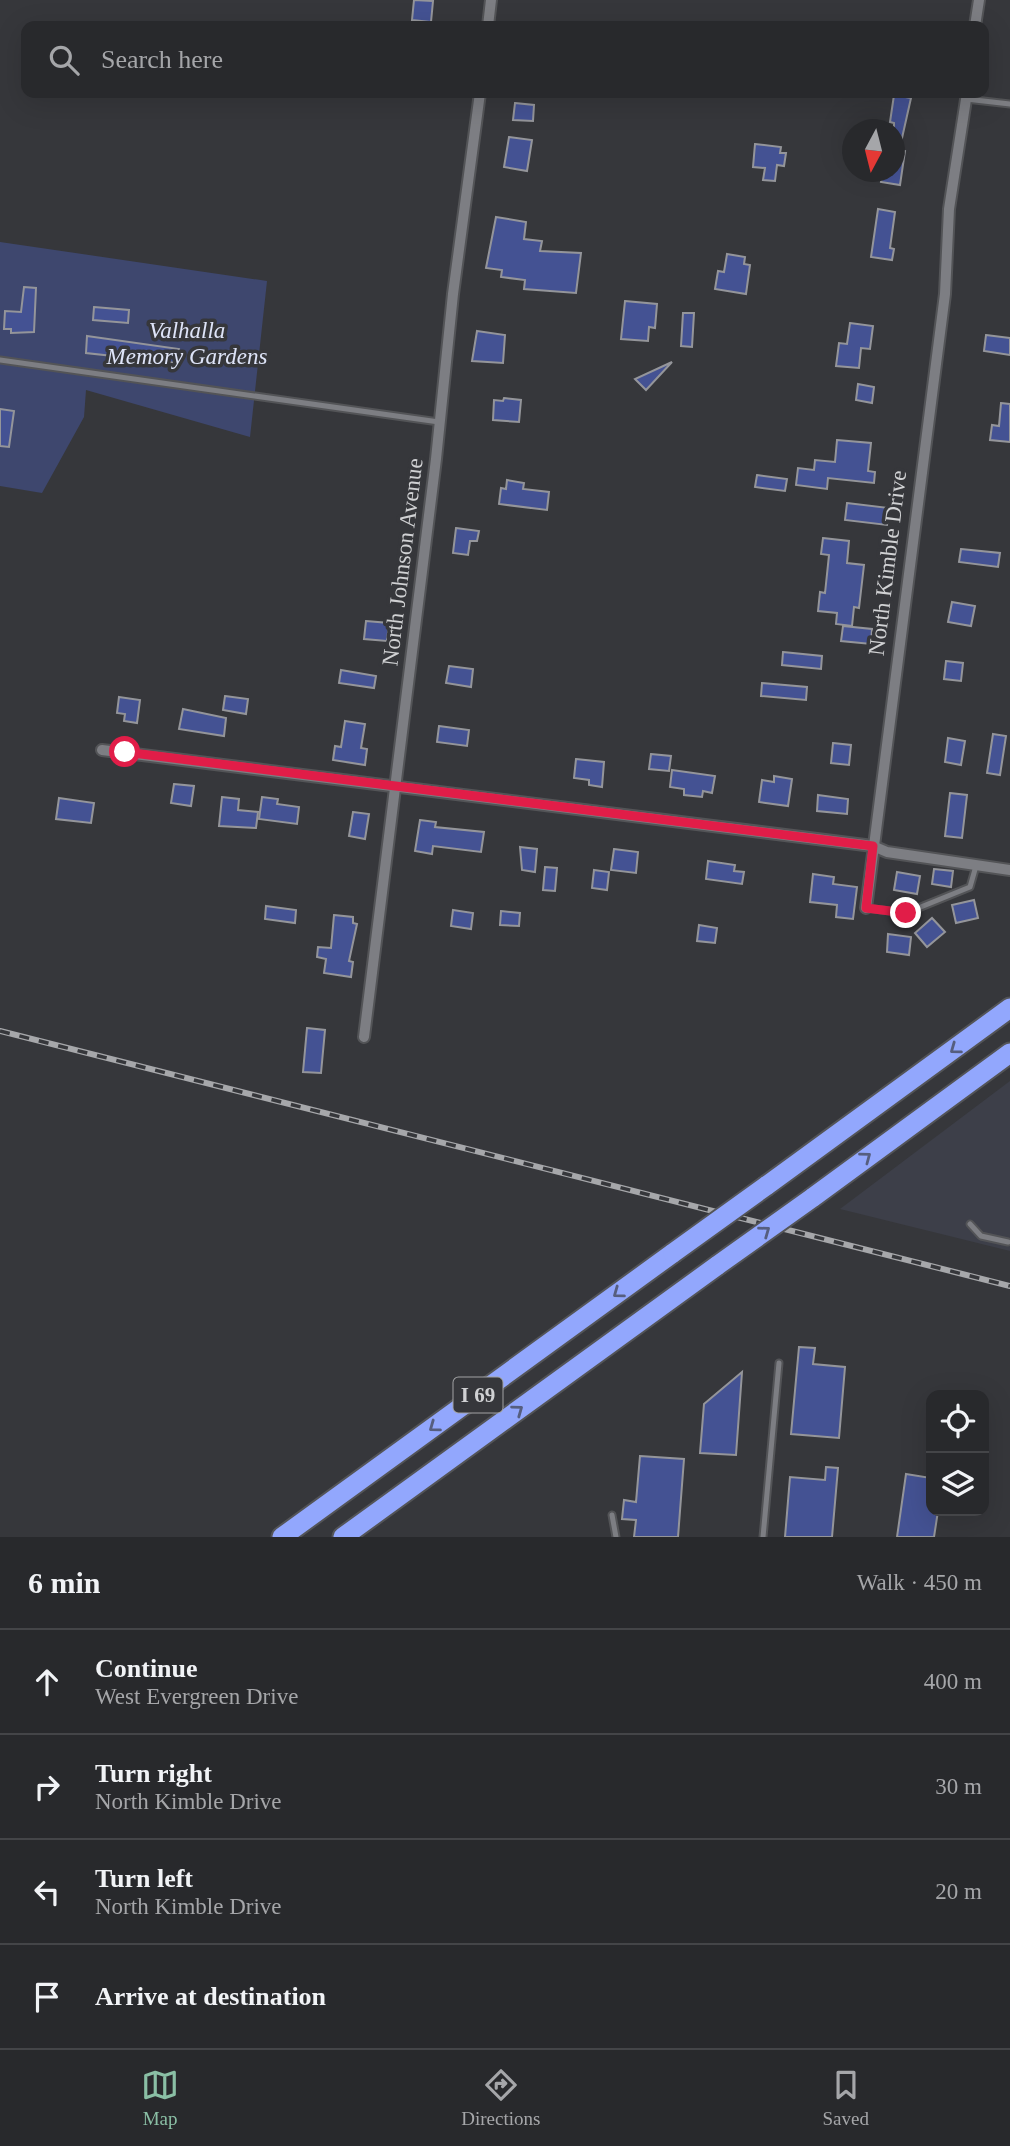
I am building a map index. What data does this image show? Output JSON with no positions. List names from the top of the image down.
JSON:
{
  "streets": {
    "highway": ["I 69"],
    "street": ["North Johnson Avenue", "North Kimble Drive"]
  },
  "parks": ["Valhalla Memory Gardens"],
  "north": "bottom",
  "page": {
    "search": "Search here",
    "heading": ["6 min", "Walk · 450 m"],
    "list": [
      ["Continue", "West Evergreen Drive", "400 m"],
      ["Turn right", "North Kimble Drive", "30 m"],
      ["Turn left", "North Kimble Drive", "20 m"],
      "Arrive at destination"
    ],
    "nav": ["Map", "Directions", "Saved"]
  }
}
